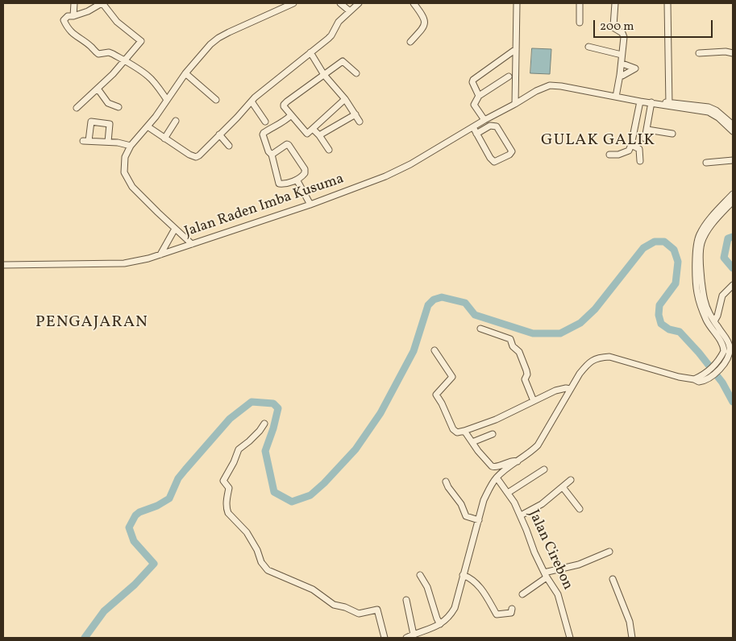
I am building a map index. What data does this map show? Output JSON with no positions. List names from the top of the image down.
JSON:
{
  "streets": {
    "street": ["Jalan Raden Imba Kusuma", "Jalan Cirebon"]
  },
  "districts": ["GULAK GALIK", "PENGAJARAN"],
  "scale_bar": "200 m"
}
